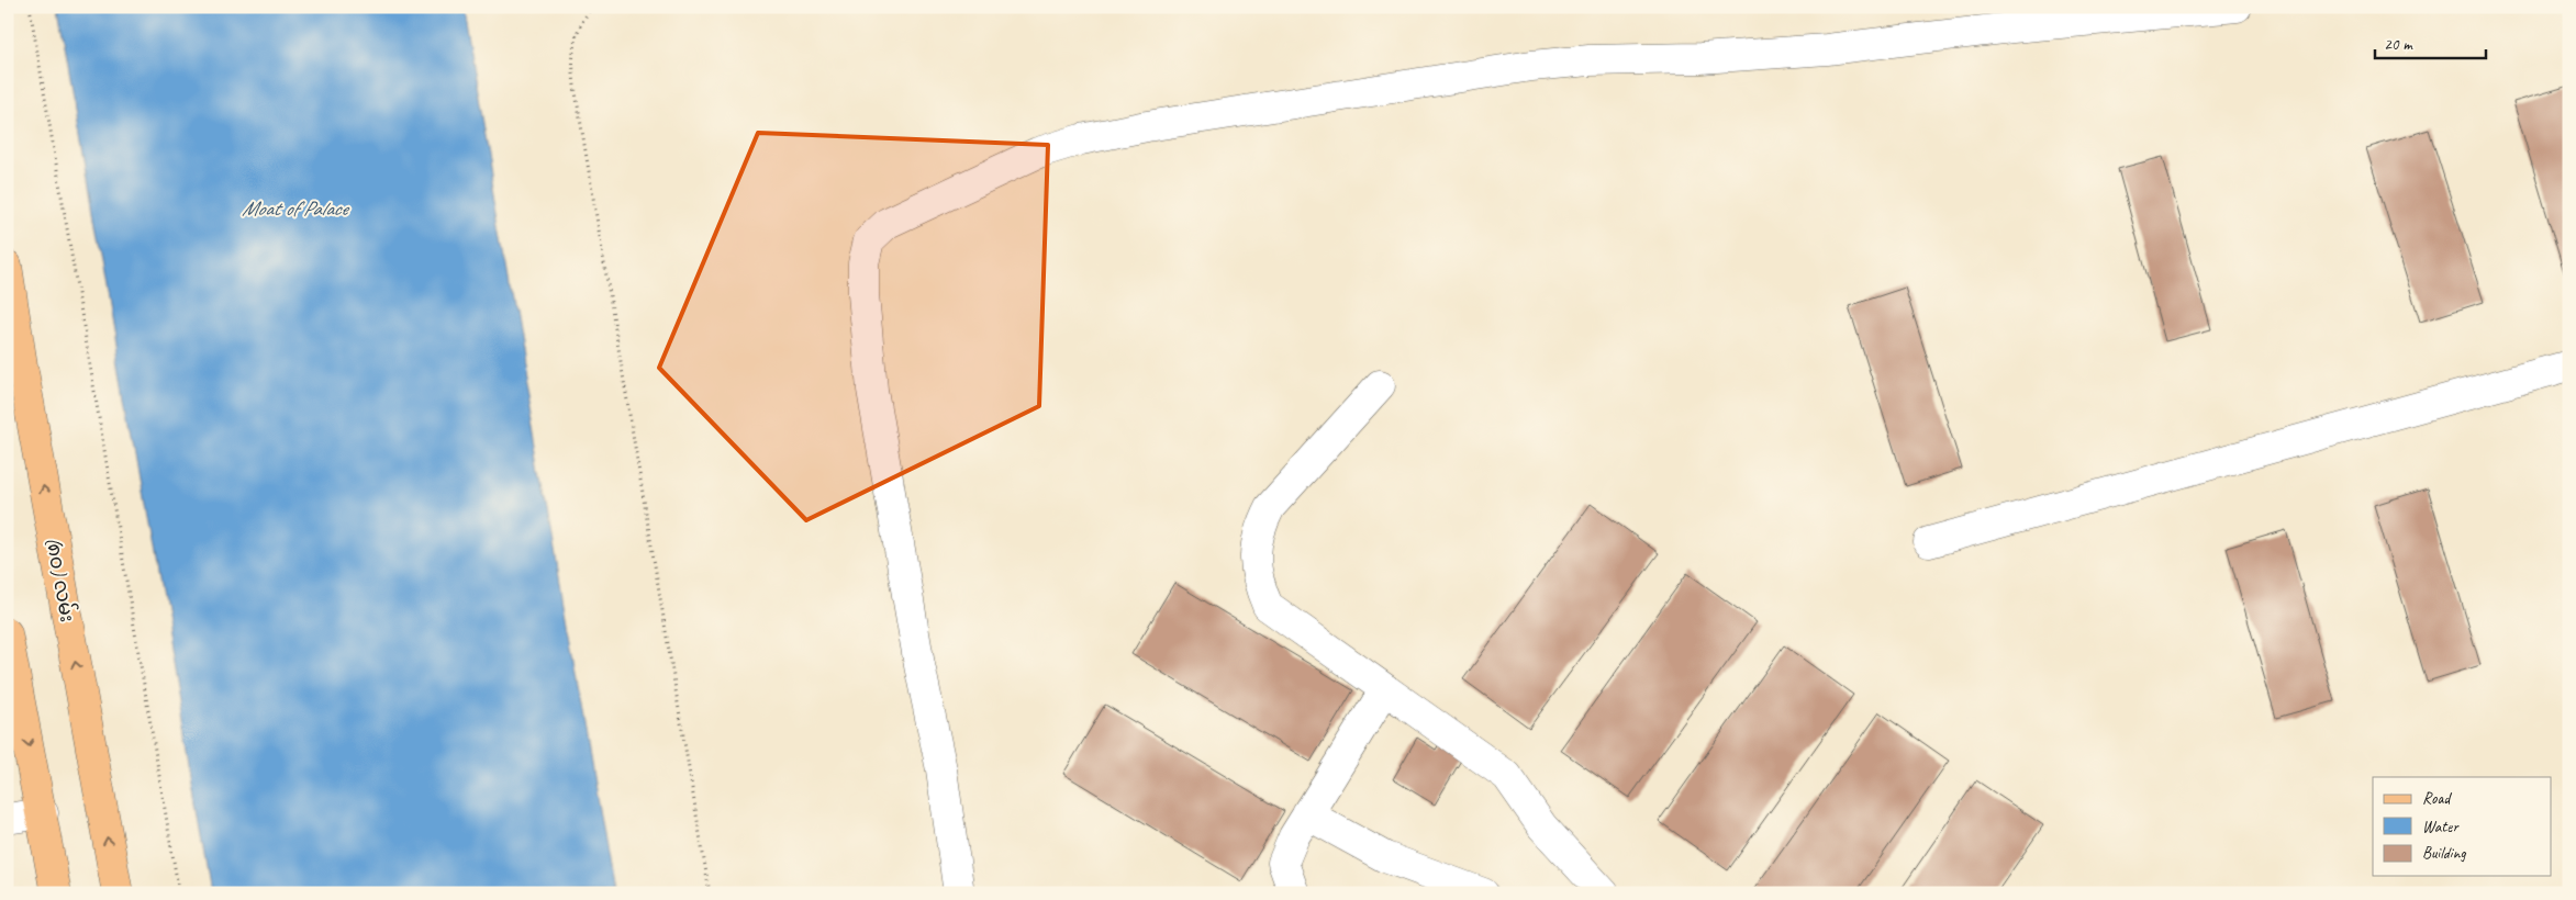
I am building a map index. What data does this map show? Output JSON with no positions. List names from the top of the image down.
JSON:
{
  "streets": {
    "main road": ["(၈၀) လမ်း"]
  },
  "water": ["Moat of Palace"],
  "legend": ["Road", "Water", "Building"],
  "scale_bar": "20 m"
}
